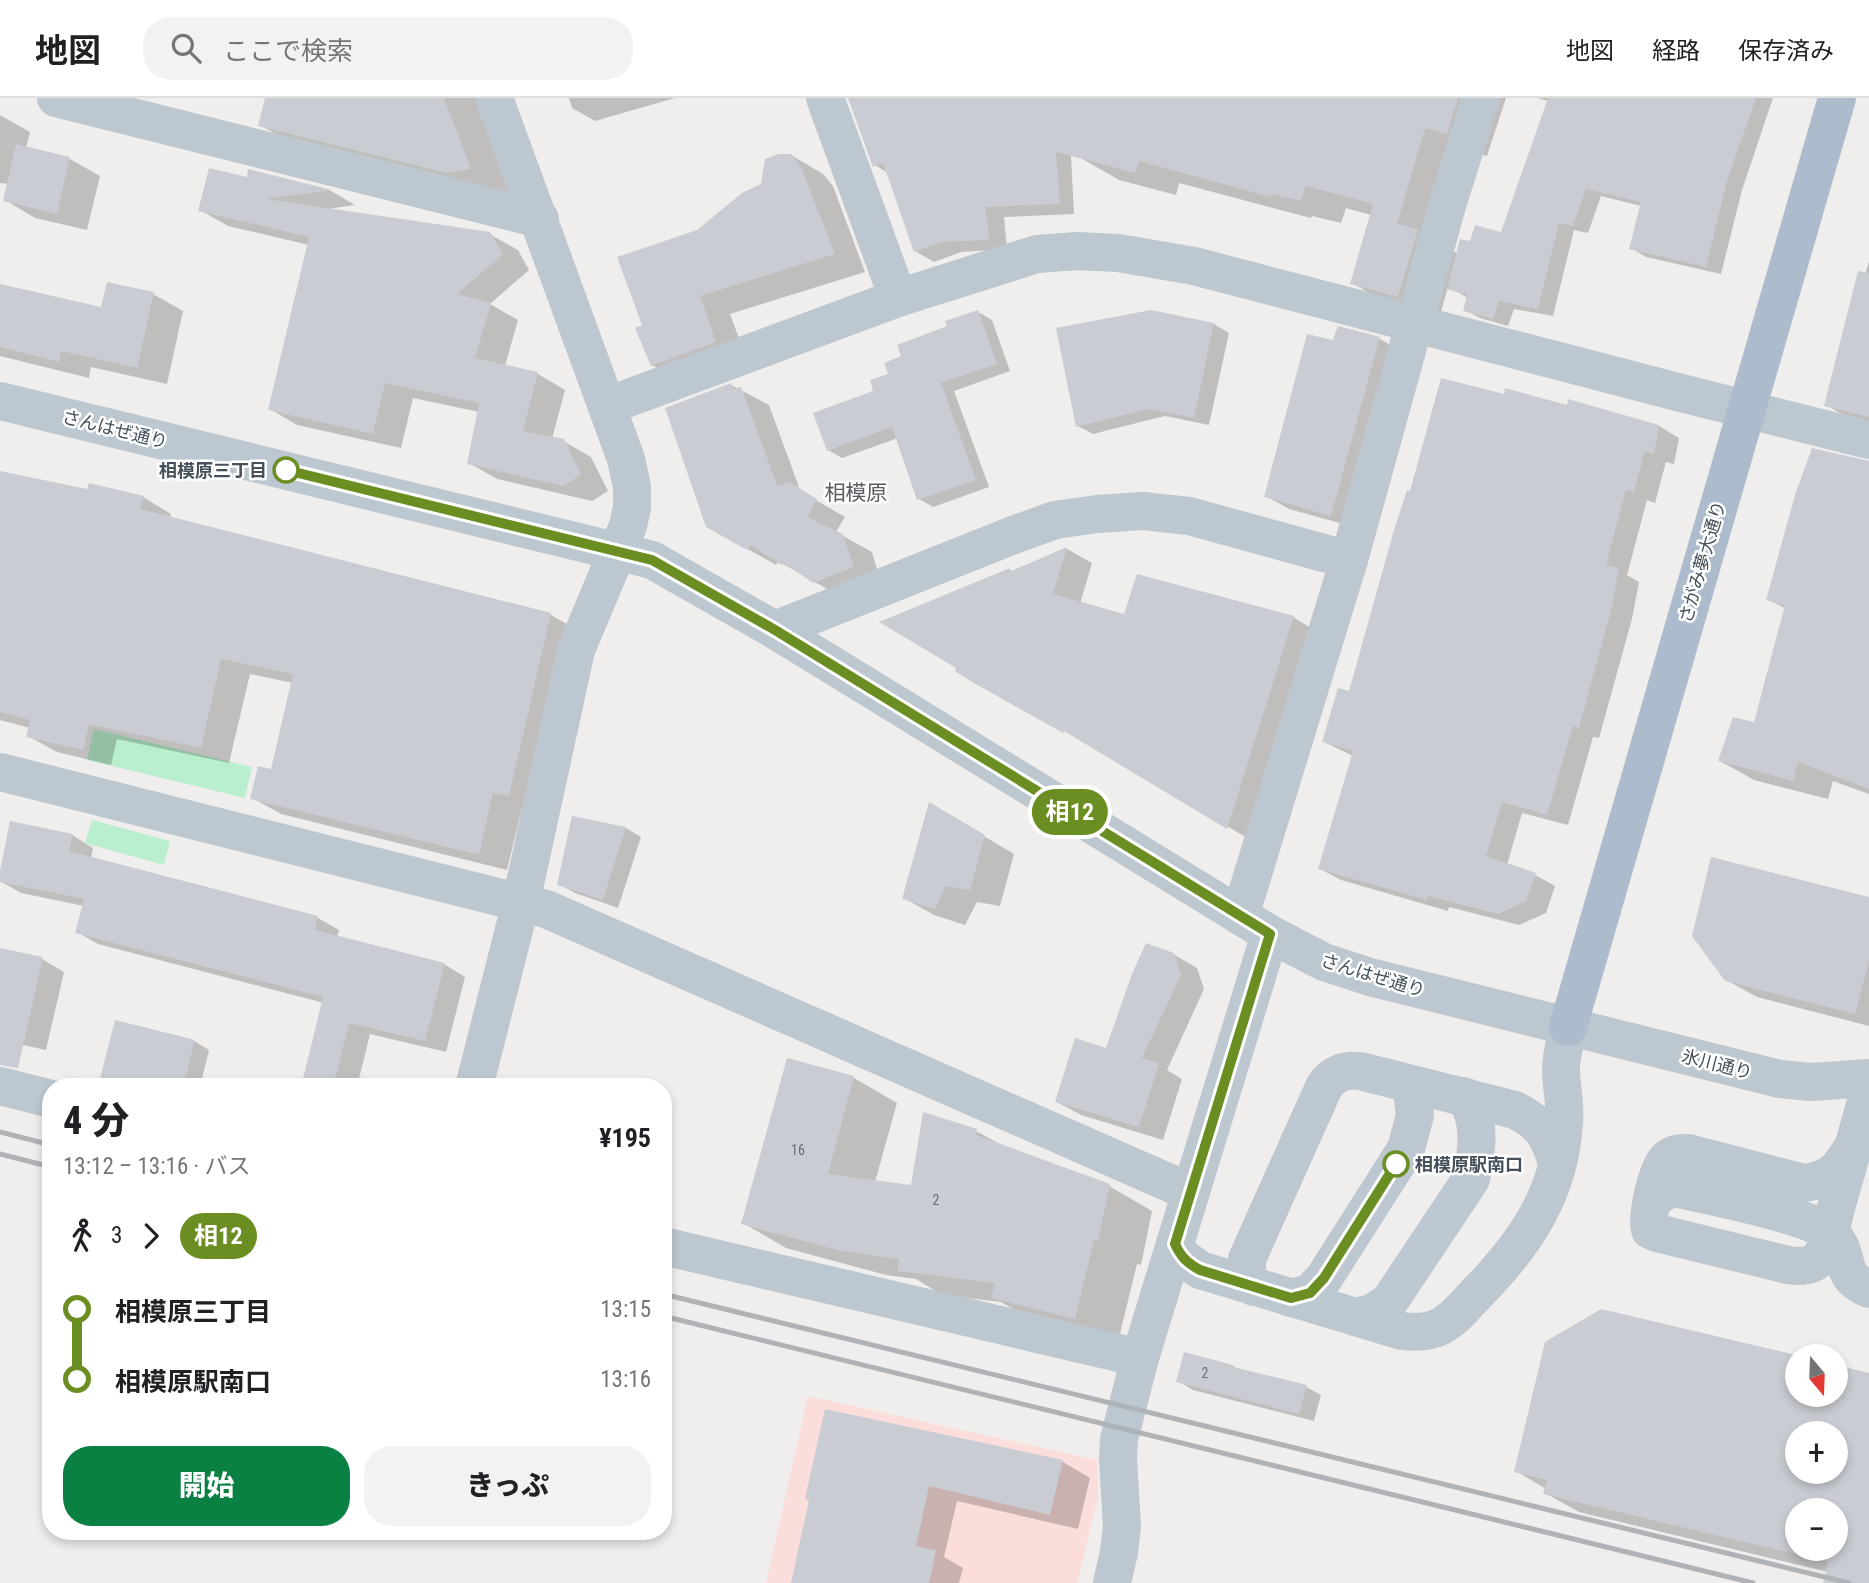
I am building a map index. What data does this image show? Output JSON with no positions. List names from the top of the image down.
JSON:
{
  "streets": {
    "main road": ["さがみ夢大通り"],
    "street": ["さんはぜ通り", "氷川通り"]
  },
  "crossings": [
    ["さんはぜ通り", "さがみ夢大通り"],
    ["さんはぜ通り", "氷川通り"],
    ["さがみ夢大通り", "氷川通り"]
  ],
  "districts": ["相模原"],
  "places": ["相模原三丁目", "相模原駅南口"],
  "lines": ["bus line 相12"],
  "house_numbers": ["16", "2", "2"],
  "north": "bottom",
  "page": {
    "header": "地図",
    "search": "ここで検索",
    "nav": ["地図", "経路", "保存済み"],
    "on_map": "相12",
    "heading": ["4 分", "13:12 – 13:16 · バス", "¥195"],
    "legs": ["3", "相12"],
    "list": [
      {
        "name": "相模原三丁目",
        "value": "13:15"
      },
      {
        "name": "相模原駅南口",
        "value": "13:16"
      }
    ],
    "map_buttons": ["+", "−"],
    "buttons": ["開始", "きっぷ"]
  }
}
